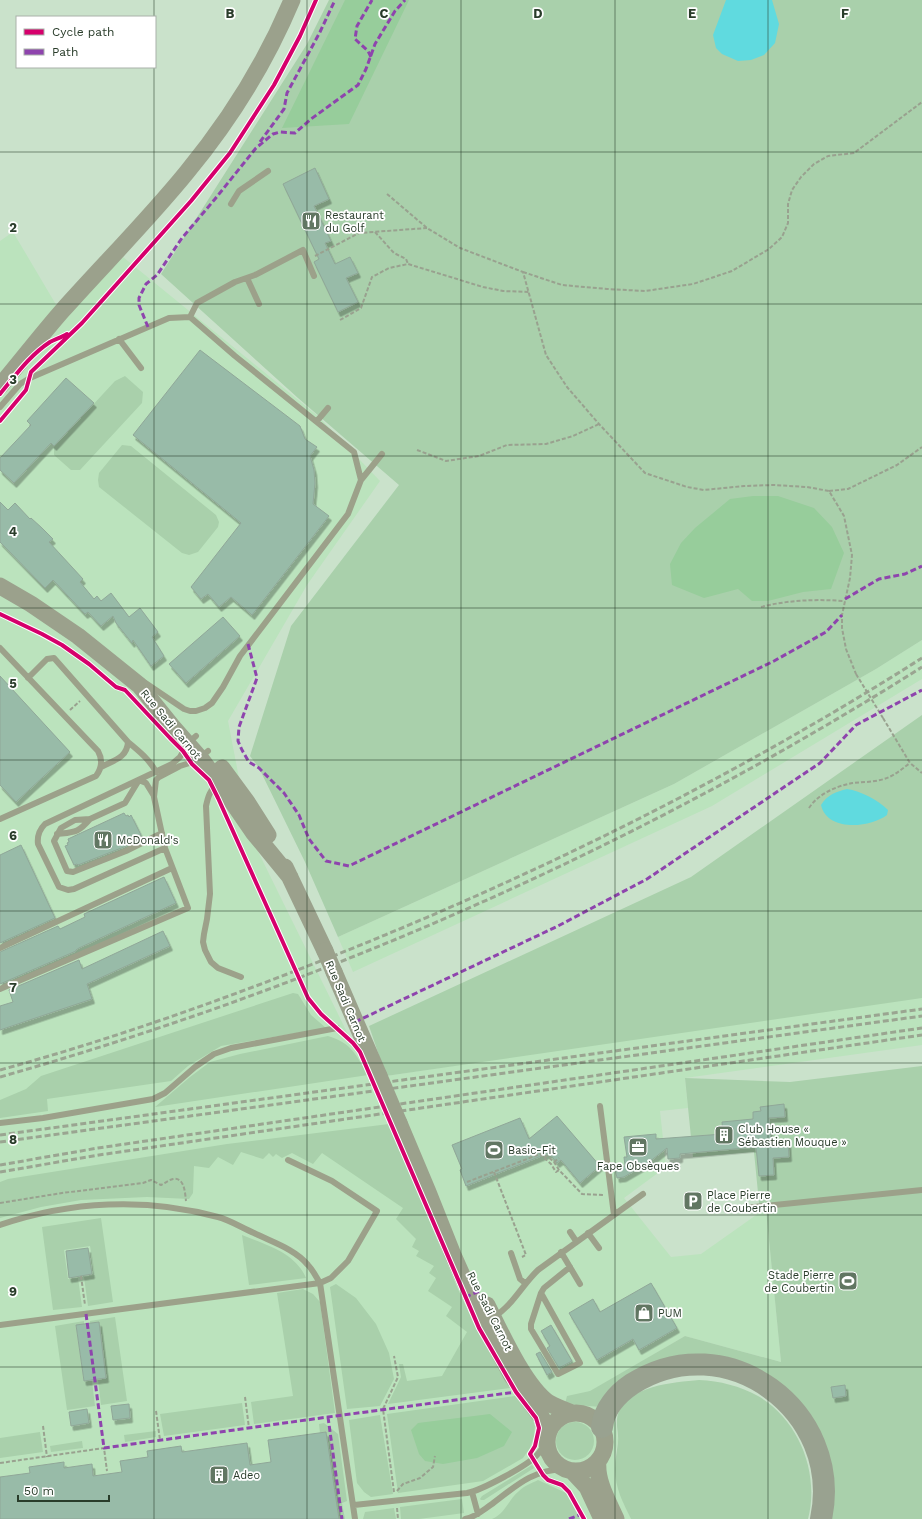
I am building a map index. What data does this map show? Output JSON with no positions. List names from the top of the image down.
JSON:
{
  "streets": {
    "main road": ["Rue Sadi Carnot"]
  },
  "places": {
    "restaurant": ["Restaurant du Golf", "McDonald's"],
    "building": ["Club House « Sébastien Mouque »", "Adeo"],
    "office": ["Fape Obsèques"],
    "sports": ["Basic-Fit", "Stade Pierre de Coubertin"],
    "parking": ["Place Pierre de Coubertin"],
    "shop": ["PUM"]
  },
  "legend": ["Cycle path", "Path"],
  "scale_bar": "50 m",
  "grid": {
    "columns": [
      "B",
      "C",
      "D",
      "E",
      "F"
    ],
    "rows": [
      "2",
      "3",
      "4",
      "5",
      "6",
      "7",
      "8",
      "9"
    ]
  }
}
